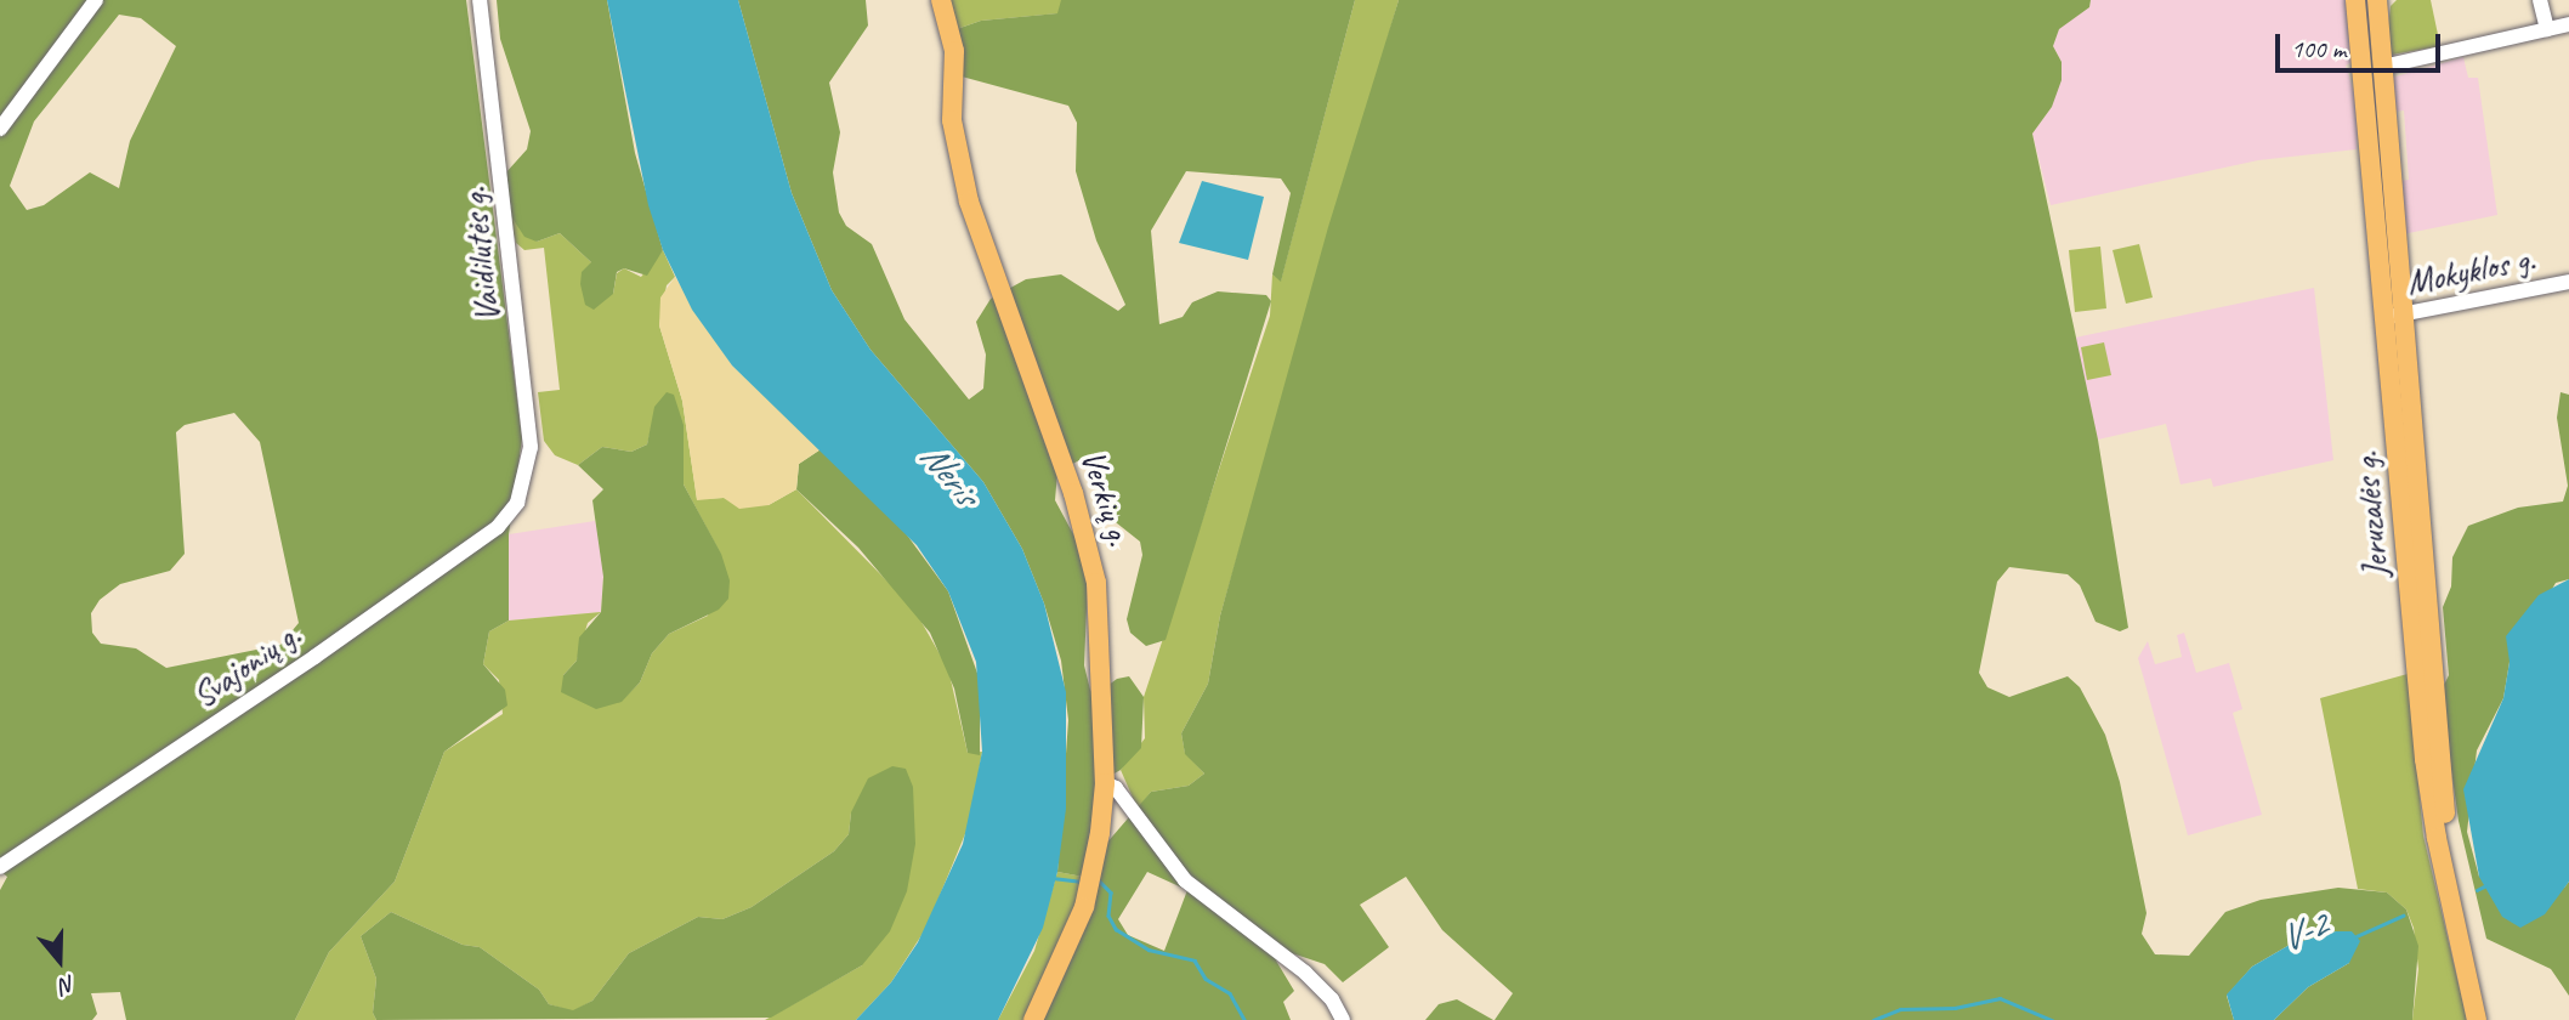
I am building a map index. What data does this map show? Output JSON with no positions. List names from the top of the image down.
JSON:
{
  "streets": {
    "main road": ["Verkių g.", "Jeruzalės g."],
    "street": ["Vaidilutės g.", "Mokyklos g.", "Svajonių g."]
  },
  "crossings": [
    ["Vaidilutės g.", "Svajonių g."],
    ["Mokyklos g.", "Jeruzalės g."]
  ],
  "water": ["Neris", "V-2"],
  "scale_bar": "100 m",
  "north": "bottom"
}
